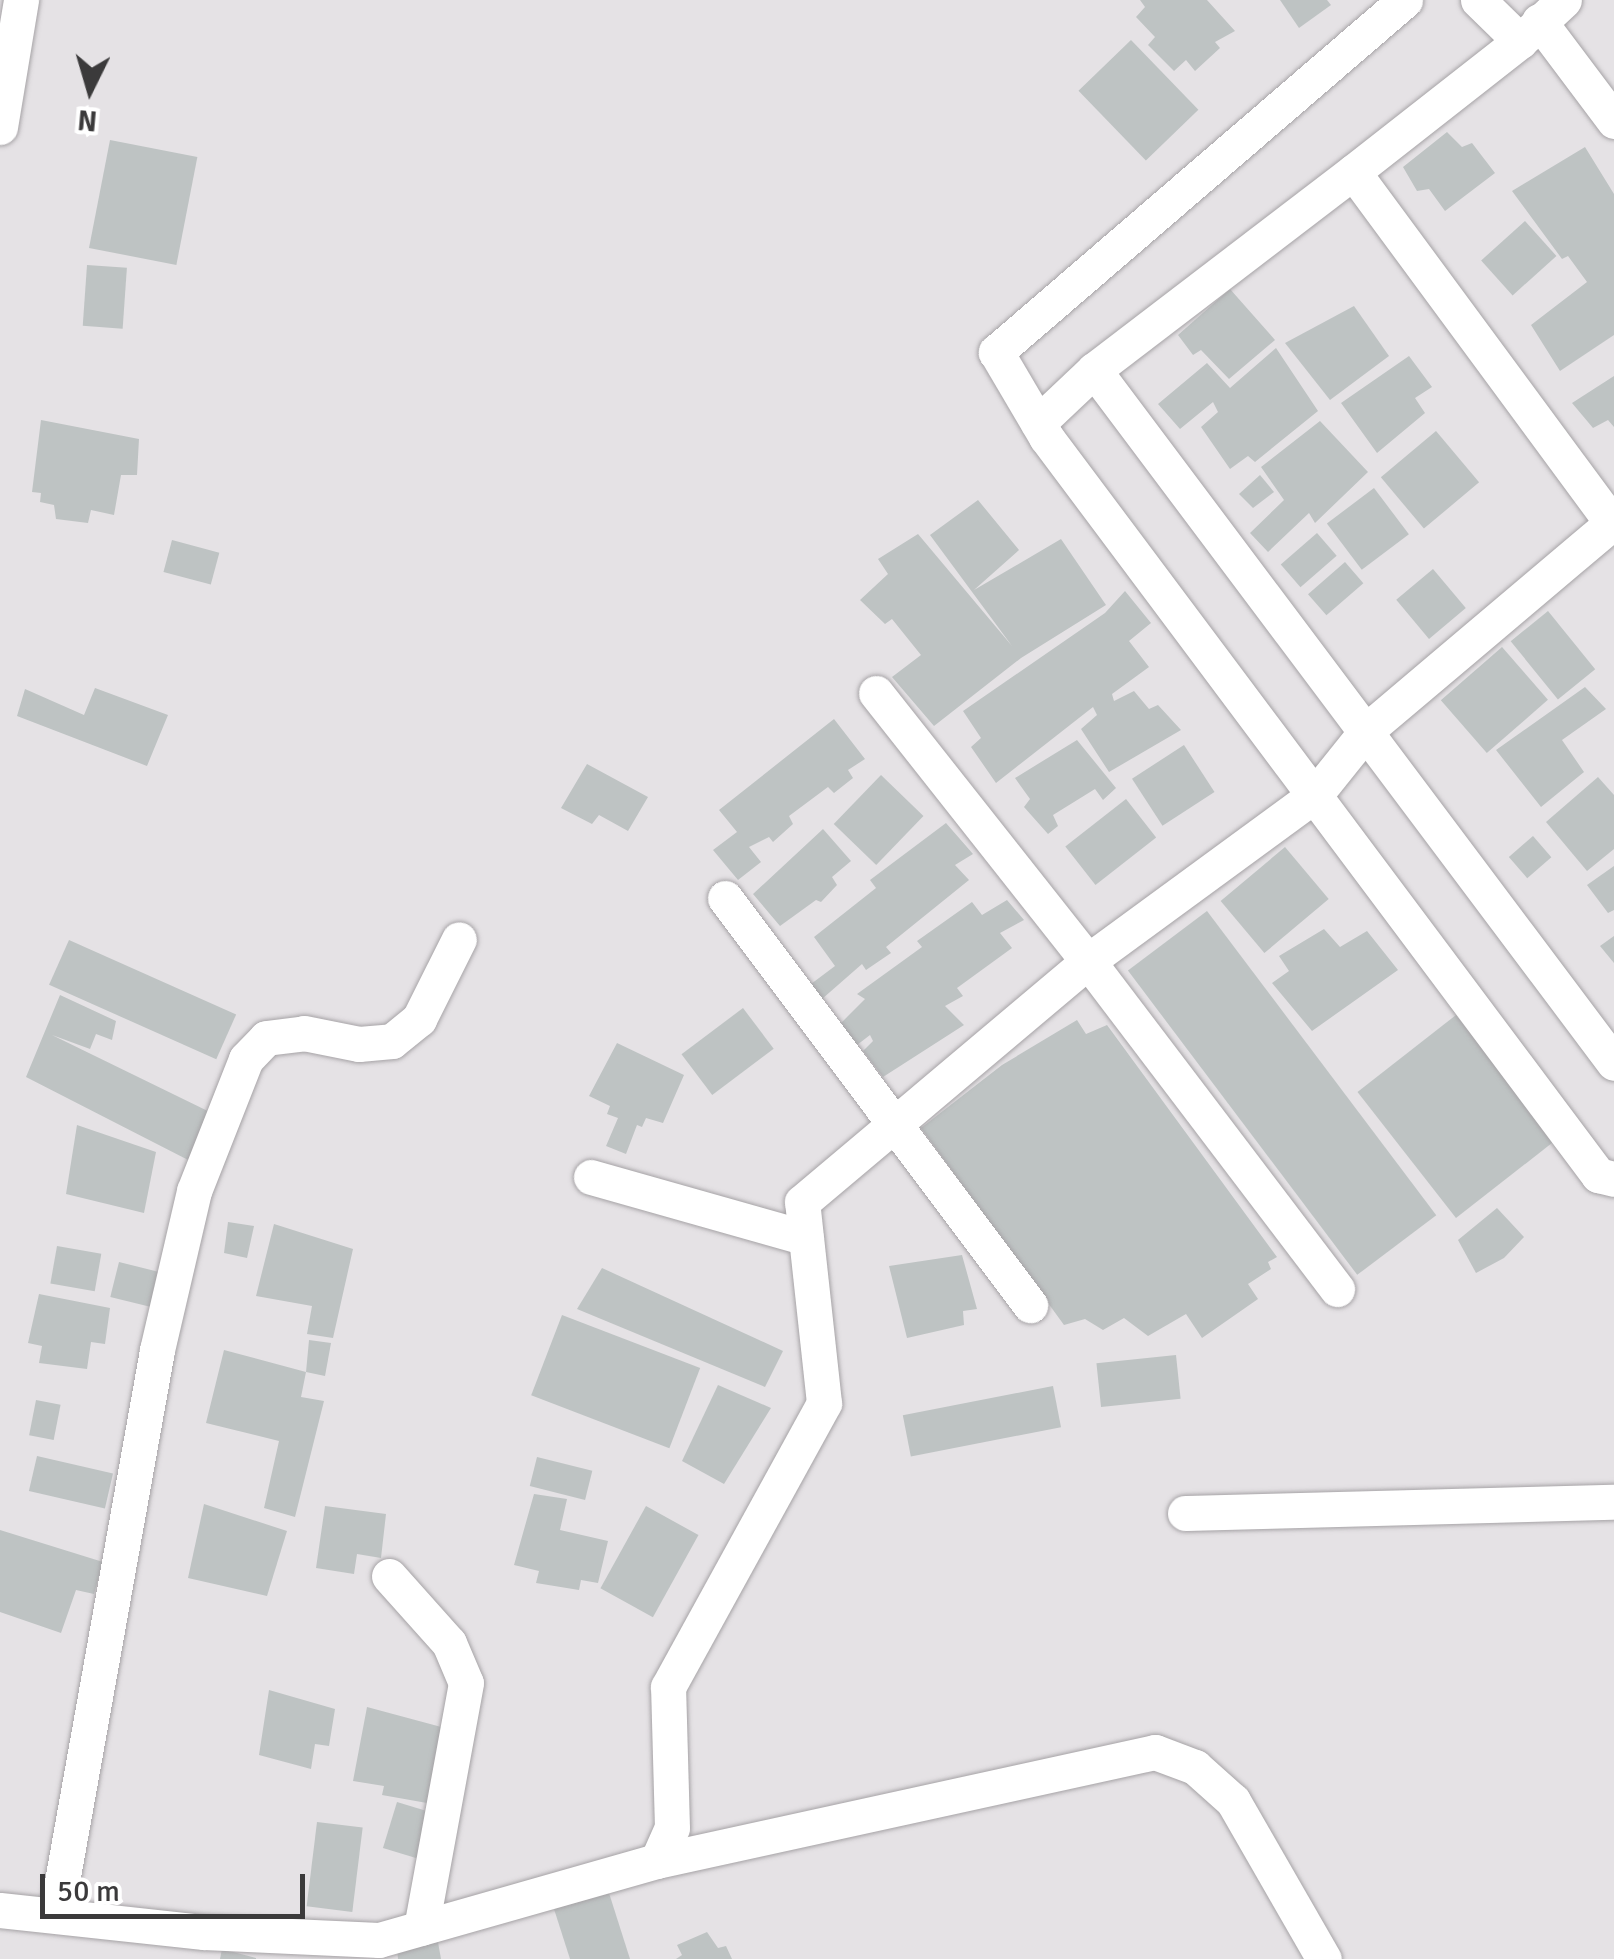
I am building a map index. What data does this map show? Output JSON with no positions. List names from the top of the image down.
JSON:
{
  "scale_bar": "50 m",
  "north": "bottom"
}
